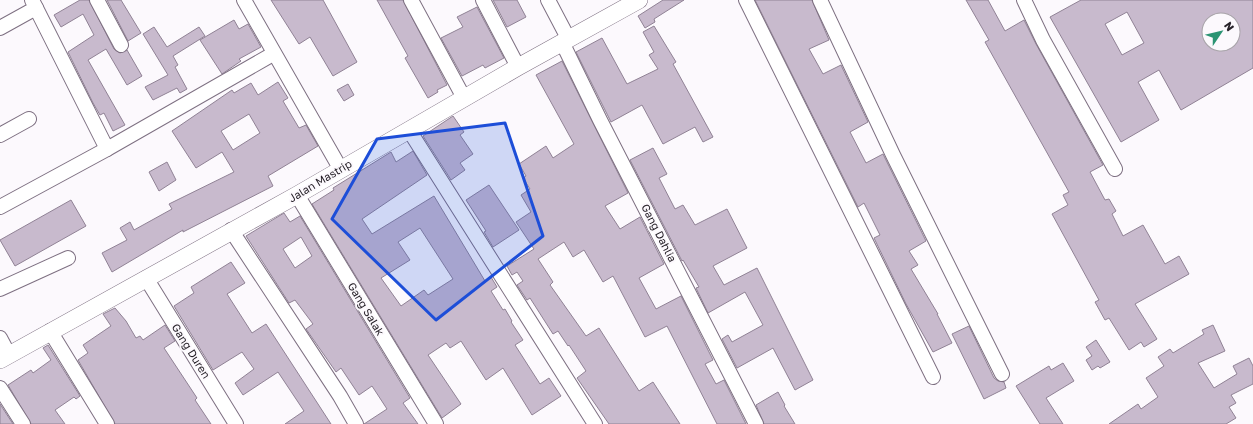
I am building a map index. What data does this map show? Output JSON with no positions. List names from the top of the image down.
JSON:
{
  "streets": {
    "main road": ["Jalan Mastrip"],
    "street": ["Gang Dahlia", "Gang Salak", "Gang Duren"]
  },
  "crossings": [
    ["Jalan Mastrip", "Gang Dahlia"],
    ["Jalan Mastrip", "Gang Salak"],
    ["Jalan Mastrip", "Gang Duren"]
  ],
  "north": "top right"
}
